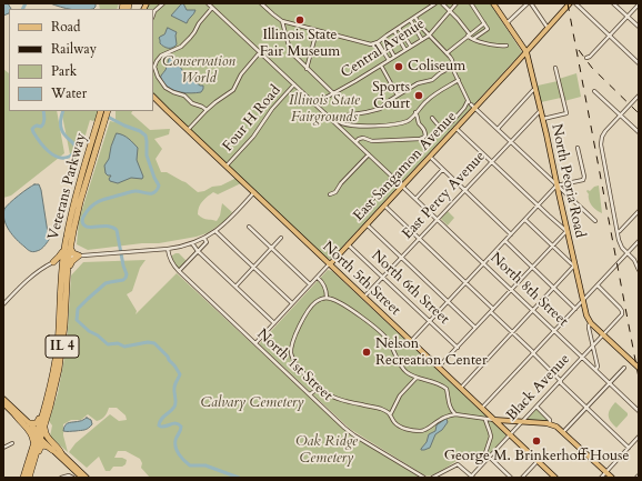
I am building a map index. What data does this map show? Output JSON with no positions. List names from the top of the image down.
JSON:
{
  "streets": {
    "highway": ["Veterans Parkway", "IL 4"],
    "main road": ["East Sangamon Avenue", "North Peoria Road", "North 5th Street"],
    "street": [
      "Central Avenue",
      "Four H Road",
      "East Percy Avenue",
      "North 6th Street",
      "North 8th Street",
      "North 1st Street",
      "Black Avenue"
    ]
  },
  "crossings": [
    ["Central Avenue", "North 8th Street"],
    ["Four H Road", "North 5th Street"],
    ["Four H Road", "North 8th Street"],
    ["East Sangamon Avenue", "North Peoria Road"],
    ["East Sangamon Avenue", "North 5th Street"],
    ["East Sangamon Avenue", "North 6th Street"],
    ["East Sangamon Avenue", "North 8th Street"],
    ["East Sangamon Avenue", "North 1st Street"],
    ["North Peoria Road", "East Percy Avenue"],
    ["North Peoria Road", "North 8th Street"],
    ["North Peoria Road", "Black Avenue"],
    ["East Percy Avenue", "North 5th Street"],
    ["East Percy Avenue", "North 6th Street"],
    ["East Percy Avenue", "North 8th Street"],
    ["North 5th Street", "Black Avenue"],
    ["North 8th Street", "Black Avenue"]
  ],
  "parks": [
    "Conservation World",
    "Illinois State Fairgrounds",
    "Calvary Cemetery",
    "Oak Ridge Cemetery"
  ],
  "places": [
    "Illinois State Fair Museum",
    "Coliseum",
    "Sports Court",
    "Nelson Recreation Center",
    "George M. Brinkerhoff House"
  ],
  "legend": [
    "Road",
    "Railway",
    "Park",
    "Water"
  ]
}
